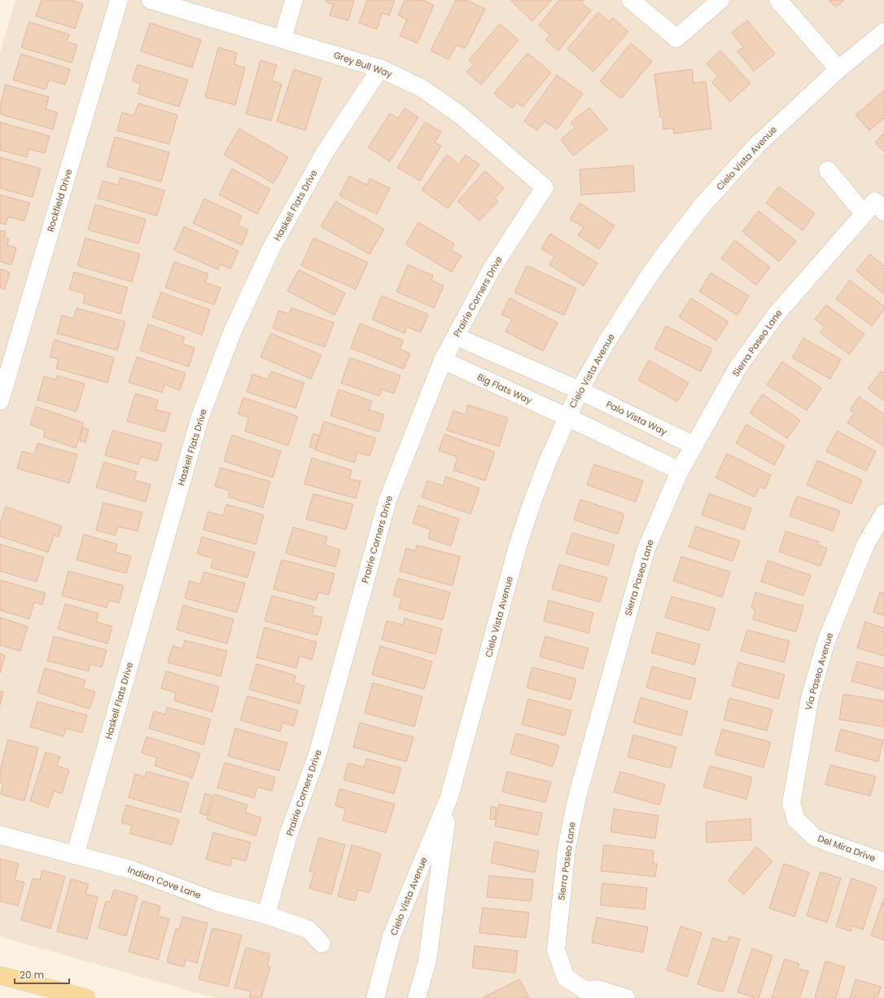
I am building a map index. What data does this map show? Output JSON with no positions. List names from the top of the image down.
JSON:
{
  "streets": {
    "street": [
      "Grey Bull Way",
      "Cielo Vista Avenue",
      "Rockfield Drive",
      "Haskell Flats Drive",
      "Prairie Corners Drive",
      "Sierra Paseo Lane",
      "Big Flats Way",
      "Palo Vista Way",
      "Via Paseo Avenue",
      "Del Mira Drive",
      "Indian Cove Lane"
    ]
  },
  "crossings": [
    ["Grey Bull Way", "Haskell Flats Drive"],
    ["Grey Bull Way", "Prairie Corners Drive"],
    ["Cielo Vista Avenue", "Big Flats Way"],
    ["Cielo Vista Avenue", "Palo Vista Way"],
    ["Haskell Flats Drive", "Indian Cove Lane"],
    ["Prairie Corners Drive", "Big Flats Way"],
    ["Prairie Corners Drive", "Indian Cove Lane"],
    ["Sierra Paseo Lane", "Palo Vista Way"],
    ["Via Paseo Avenue", "Del Mira Drive"]
  ],
  "scale_bar": "20 m"
}
